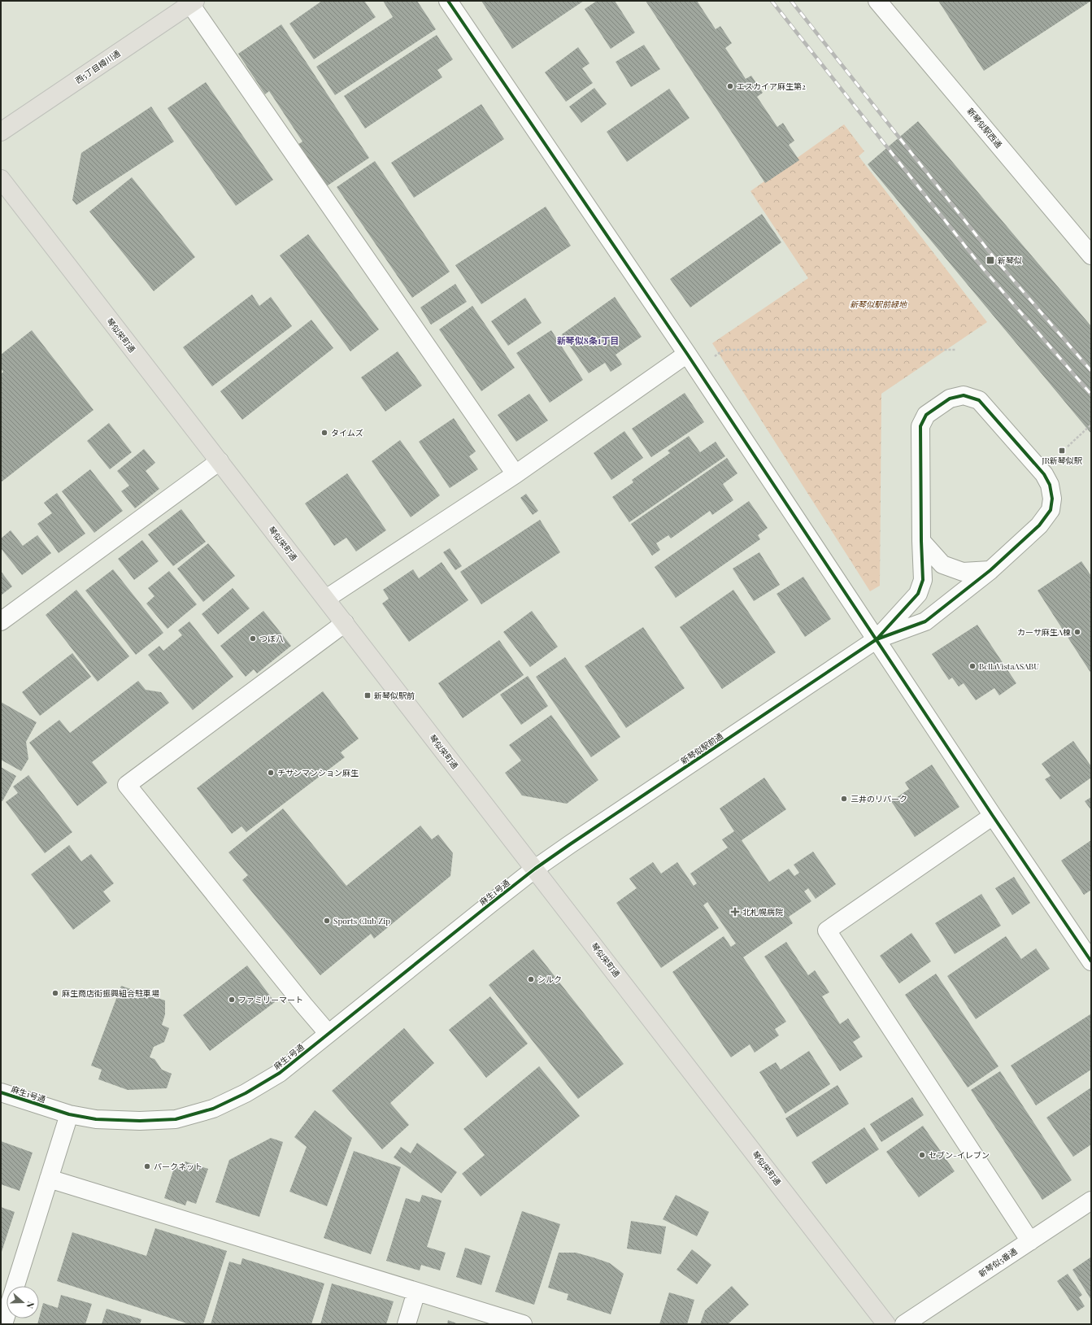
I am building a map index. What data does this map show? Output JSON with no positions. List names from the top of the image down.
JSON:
{
  "streets": {
    "main road": ["西5丁目樽川通", "琴似栄町通"],
    "street": [
      "新琴似駅西通",
      "新琴似駅前通",
      "麻生1号通",
      "新琴似5番通"
    ]
  },
  "crossings": [
    ["琴似栄町通", "新琴似駅前通"],
    ["琴似栄町通", "麻生1号通"],
    ["新琴似駅前通", "麻生1号通"]
  ],
  "districts": ["新琴似8条1丁目"],
  "parks": ["新琴似駅前緑地"],
  "places": {
    "other": [
      "エスカイア麻生第2",
      "タイムズ",
      "カーサ麻生A棟",
      "つぼ八",
      "BellaVistaASABU",
      "チサンマンション麻生",
      "三井のリパーク",
      "Sports Club Zip",
      "シルク",
      "麻生商店街振興組合駐車場",
      "ファミリーマート",
      "セブン-イレブン",
      "パークネット"
    ],
    "transit": ["新琴似", "JR新琴似駅", "新琴似駅前"],
    "health": ["北札幌病院"]
  },
  "north": "right"
}
